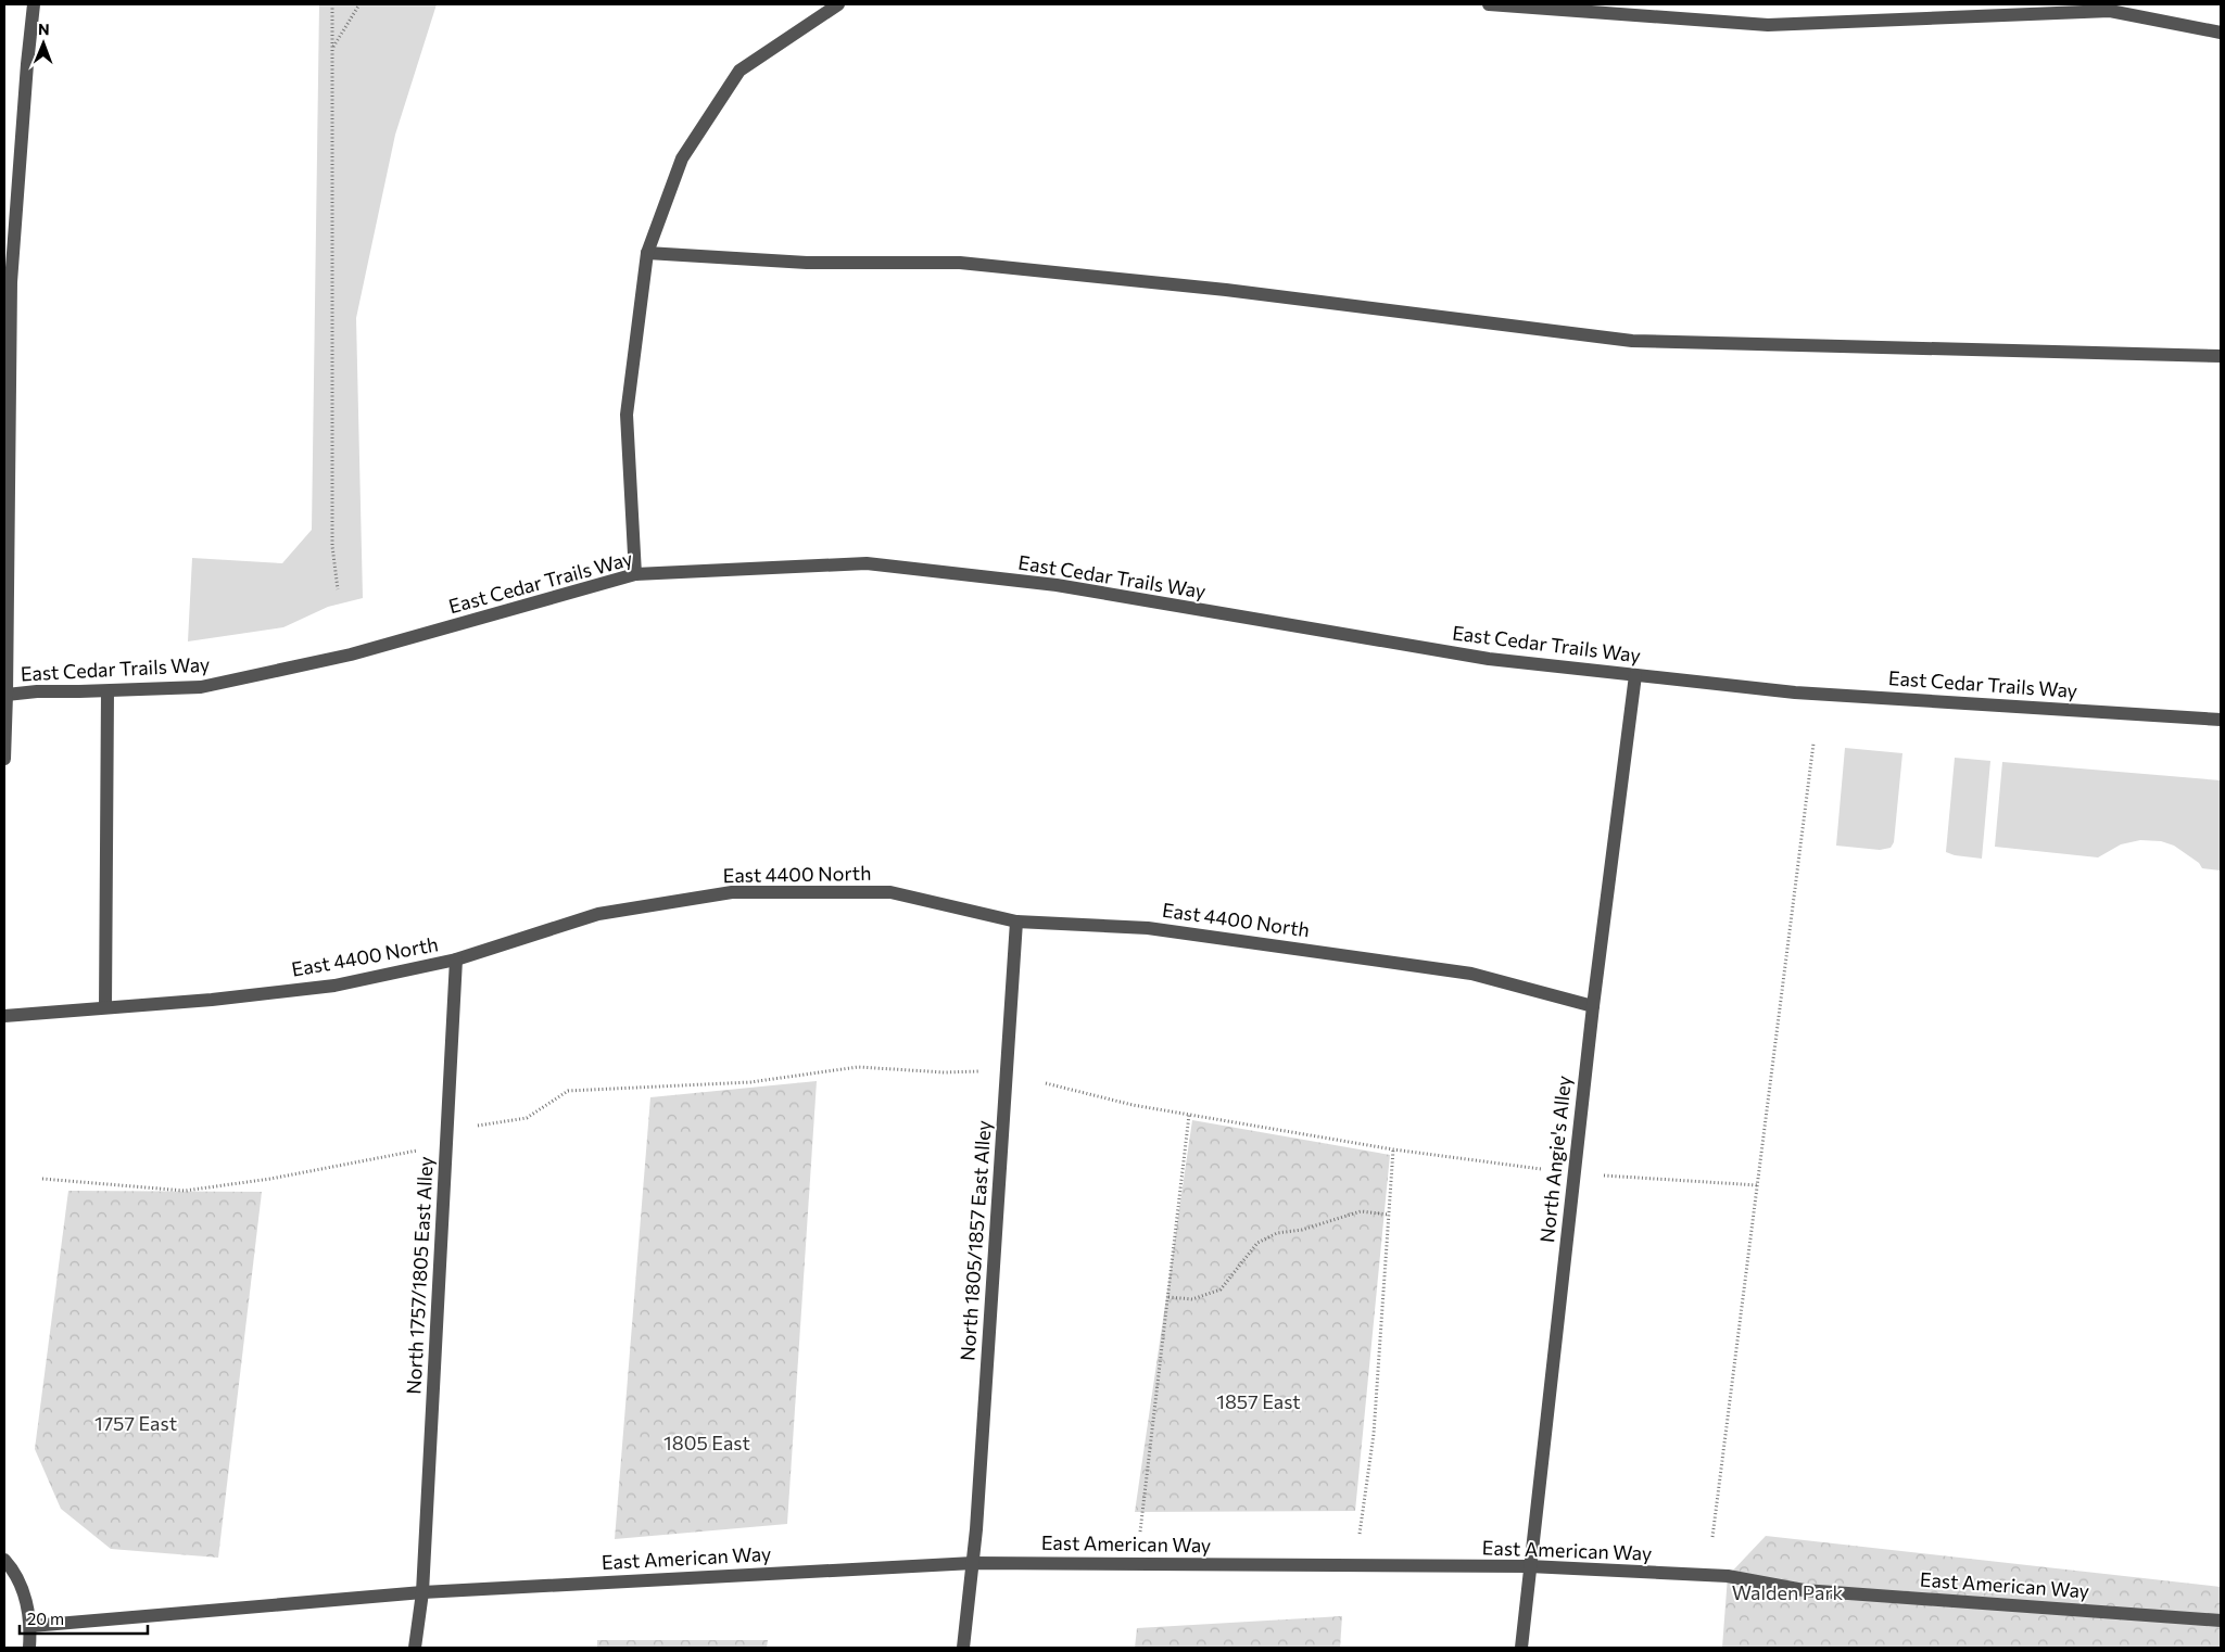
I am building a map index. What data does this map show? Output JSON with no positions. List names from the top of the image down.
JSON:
{
  "streets": {
    "street": [
      "East Cedar Trails Way",
      "East 4400 North",
      "North Angie's Alley",
      "North 1805/1857 East Alley",
      "North 1757/1805 East Alley",
      "East American Way"
    ]
  },
  "crossings": [
    ["East Cedar Trails Way", "North Angie's Alley"],
    ["East 4400 North", "North Angie's Alley"],
    ["East 4400 North", "North 1805/1857 East Alley"],
    ["East 4400 North", "North 1757/1805 East Alley"],
    ["North Angie's Alley", "East American Way"],
    ["North 1805/1857 East Alley", "East American Way"],
    ["North 1757/1805 East Alley", "East American Way"]
  ],
  "parks": [
    "1857 East",
    "1757 East",
    "1805 East",
    "Walden Park"
  ],
  "scale_bar": "20 m",
  "north": "top"
}
